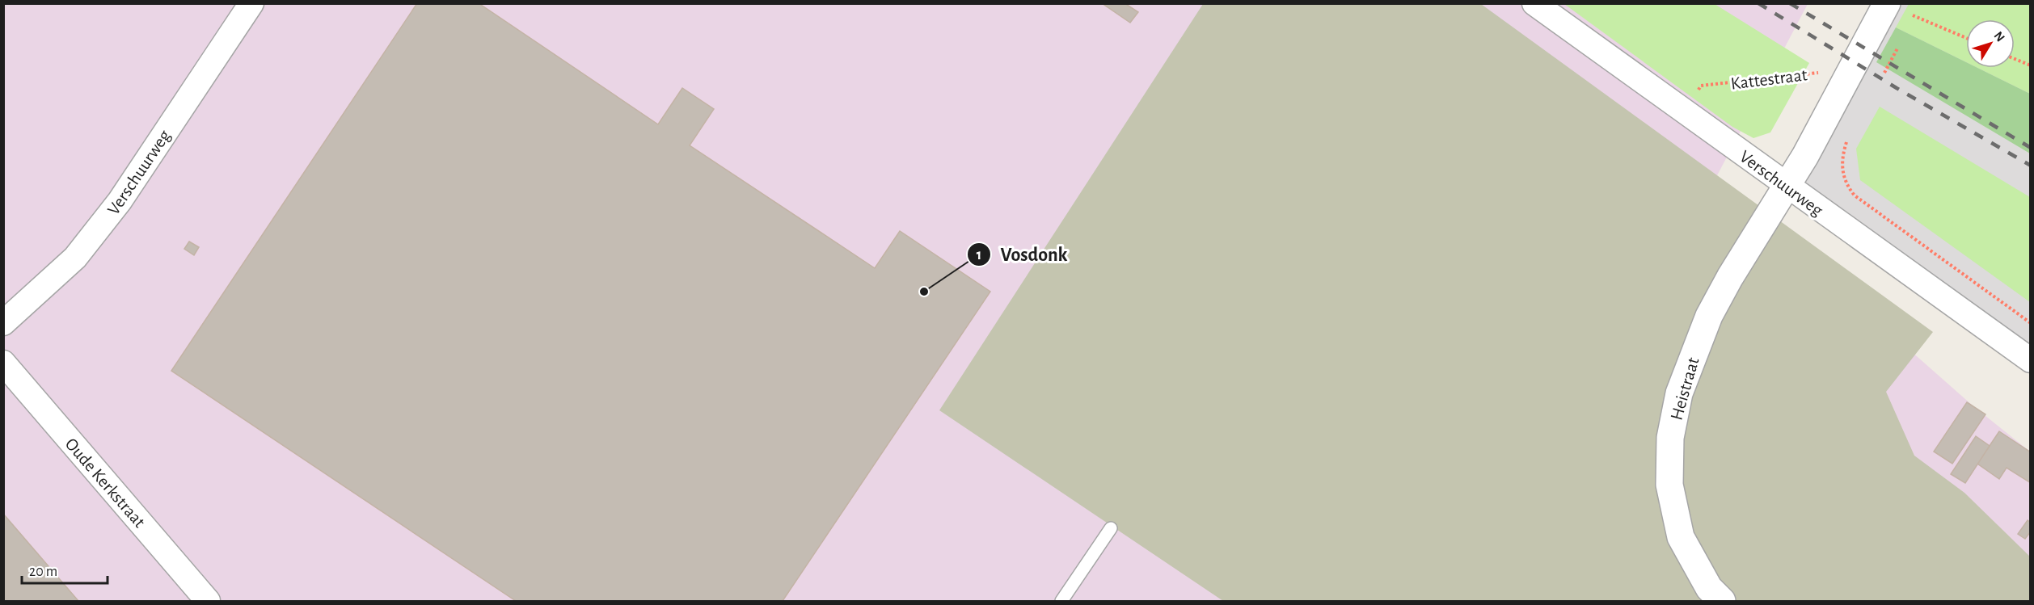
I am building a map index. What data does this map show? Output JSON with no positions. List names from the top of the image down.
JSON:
{
  "streets": {
    "street": ["Verschuurweg", "Heistraat", "Oude Kerkstraat"],
    "path": ["Kattestraat"]
  },
  "crossings": [
    ["Kattestraat", "Verschuurweg"],
    ["Verschuurweg", "Heistraat"]
  ],
  "places": ["Vosdonk"],
  "scale_bar": "20 m",
  "north": "top right"
}
